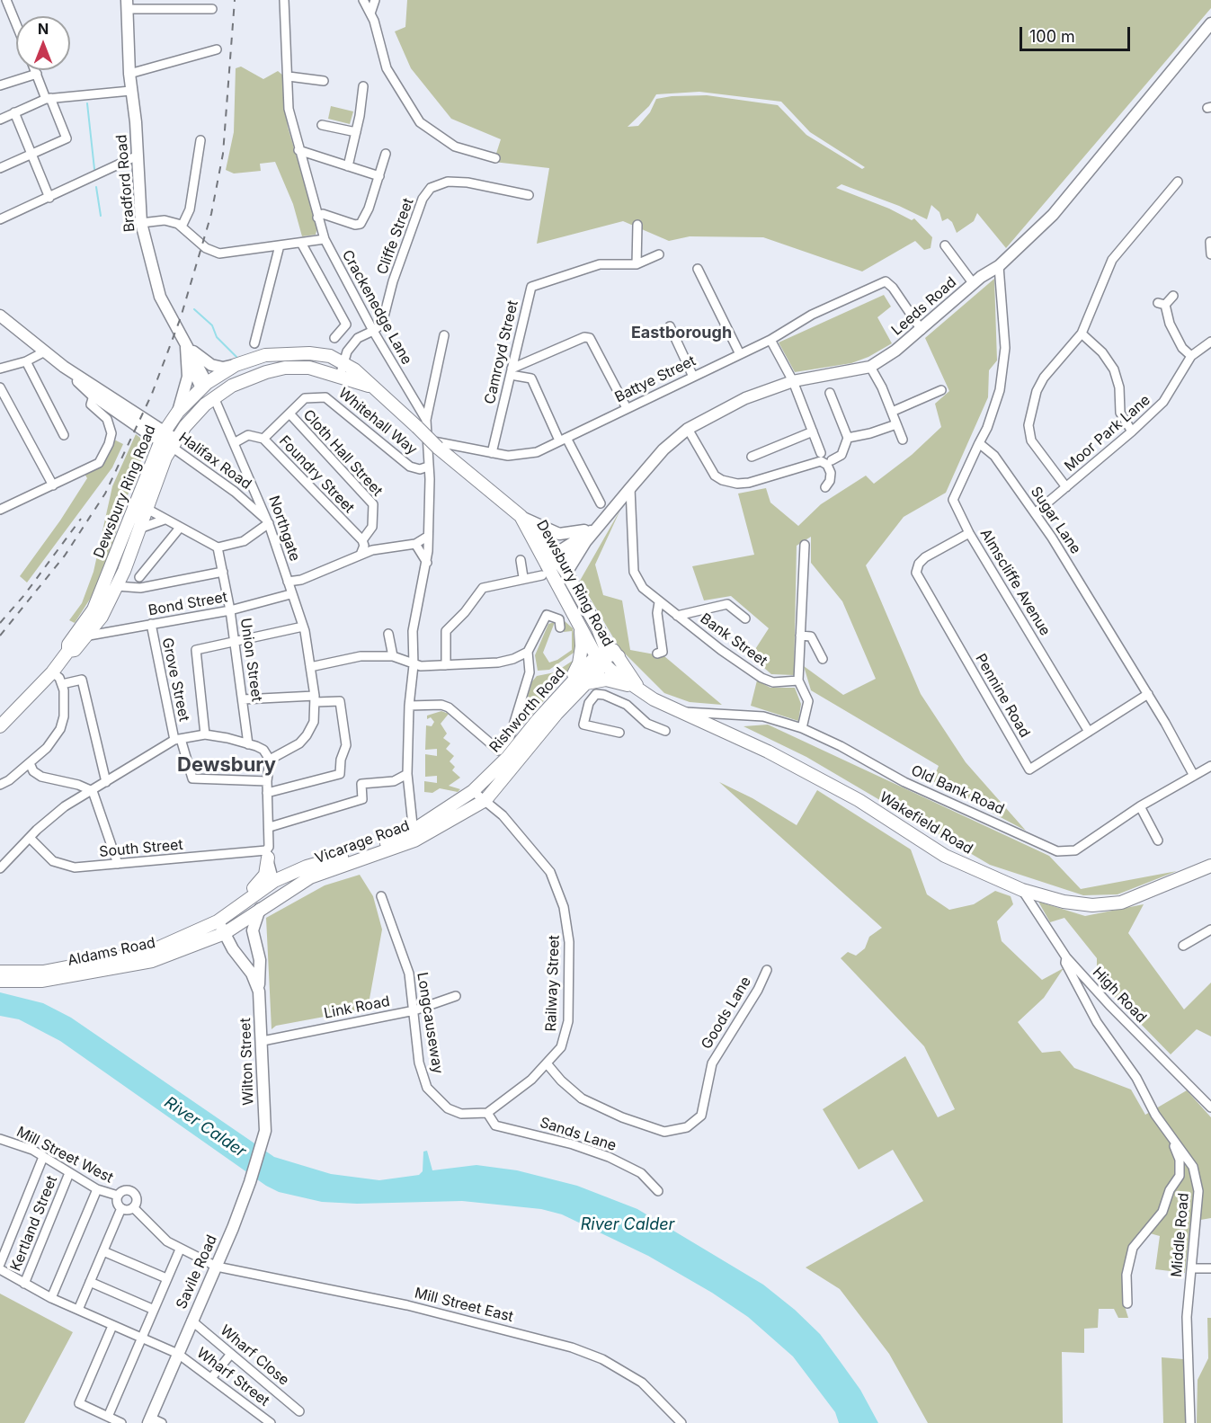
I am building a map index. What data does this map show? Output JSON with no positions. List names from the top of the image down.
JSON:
{
  "streets": {
    "highway": [
      "Dewsbury Ring Road",
      "Rishworth Road",
      "Wakefield Road",
      "Vicarage Road",
      "Aldams Road"
    ],
    "main road": [
      "Bradford Road",
      "Leeds Road",
      "Halifax Road",
      "Wilton Street",
      "Savile Road"
    ],
    "street": [
      "Cliffe Street",
      "Crackenedge Lane",
      "Camroyd Street",
      "Battye Street",
      "Whitehall Way",
      "Moor Park Lane",
      "Cloth Hall Street",
      "Foundry Street",
      "Sugar Lane",
      "Northgate",
      "Almscliffe Avenue",
      "Bond Street",
      "Bank Street",
      "Union Street",
      "Grove Street",
      "Pennine Road",
      "Old Bank Road",
      "South Street",
      "Railway Street",
      "High Road",
      "Link Road",
      "Goods Lane",
      "Longcauseway",
      "Sands Lane",
      "Mill Street West",
      "Kertland Street",
      "Middle Road",
      "Mill Street East",
      "Wharf Close",
      "Wharf Street"
    ]
  },
  "crossings": [
    ["Bradford Road", "Foundry Street"],
    ["Bradford Road", "Dewsbury Ring Road"],
    ["Bradford Road", "Northgate"],
    ["Cliffe Street", "Crackenedge Lane"],
    ["Cliffe Street", "Dewsbury Ring Road"],
    ["Leeds Road", "Battye Street"],
    ["Leeds Road", "Dewsbury Ring Road"],
    ["Leeds Road", "Bank Street"],
    ["Crackenedge Lane", "Battye Street"],
    ["Crackenedge Lane", "Whitehall Way"],
    ["Crackenedge Lane", "Dewsbury Ring Road"],
    ["Camroyd Street", "Battye Street"],
    ["Whitehall Way", "Cloth Hall Street"],
    ["Whitehall Way", "Foundry Street"],
    ["Moor Park Lane", "Sugar Lane"],
    ["Cloth Hall Street", "Foundry Street"],
    ["Halifax Road", "Dewsbury Ring Road"],
    ["Halifax Road", "Northgate"],
    ["Foundry Street", "Northgate"],
    ["Dewsbury Ring Road", "Bond Street"],
    ["Dewsbury Ring Road", "Rishworth Road"],
    ["Dewsbury Ring Road", "Wakefield Road"],
    ["Sugar Lane", "Almscliffe Avenue"],
    ["Sugar Lane", "Pennine Road"],
    ["Sugar Lane", "Old Bank Road"],
    ["Northgate", "Bond Street"],
    ["Almscliffe Avenue", "Pennine Road"],
    ["Bond Street", "Union Street"],
    ["Bond Street", "Grove Street"],
    ["Rishworth Road", "Wakefield Road"],
    ["Rishworth Road", "Vicarage Road"],
    ["Rishworth Road", "Railway Street"],
    ["Old Bank Road", "Wakefield Road"],
    ["Wakefield Road", "High Road"],
    ["Vicarage Road", "Aldams Road"],
    ["Vicarage Road", "Railway Street"],
    ["Vicarage Road", "Wilton Street"],
    ["Aldams Road", "Wilton Street"],
    ["Railway Street", "Goods Lane"],
    ["Railway Street", "Longcauseway"],
    ["Railway Street", "Sands Lane"],
    ["High Road", "Middle Road"],
    ["Link Road", "Longcauseway"],
    ["Link Road", "Wilton Street"],
    ["Longcauseway", "Sands Lane"],
    ["Wilton Street", "Savile Road"],
    ["Mill Street West", "Kertland Street"],
    ["Mill Street West", "Savile Road"],
    ["Mill Street West", "Mill Street East"],
    ["Kertland Street", "Wharf Street"],
    ["Savile Road", "Mill Street East"],
    ["Savile Road", "Wharf Close"],
    ["Savile Road", "Wharf Street"]
  ],
  "districts": ["Eastborough", "Dewsbury"],
  "water": ["River Calder"],
  "scale_bar": "100 m",
  "north": "top"
}
